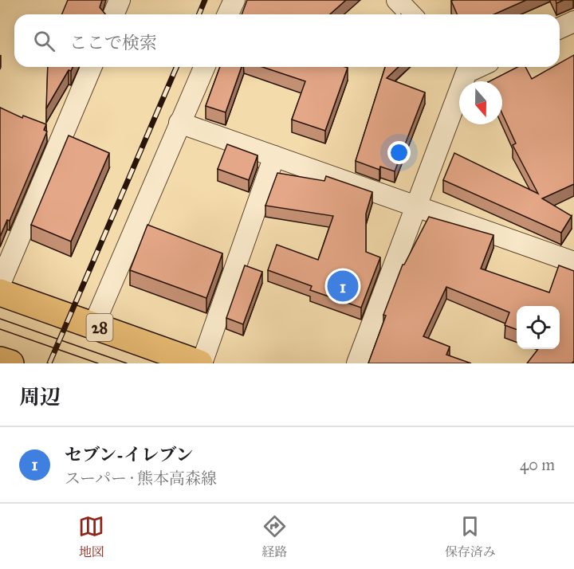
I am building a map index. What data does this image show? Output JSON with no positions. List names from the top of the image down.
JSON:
{
  "streets": {
    "main road": ["28"]
  },
  "north": "bottom",
  "page": {
    "search": "ここで検索",
    "pins": "1",
    "heading": "周辺",
    "list": [
      {
        "mark": "1",
        "name": "セブン-イレブン",
        "note": "スーパー · 熊本高森線",
        "value": "40 m"
      }
    ],
    "nav": ["地図", "経路", "保存済み"]
  }
}
